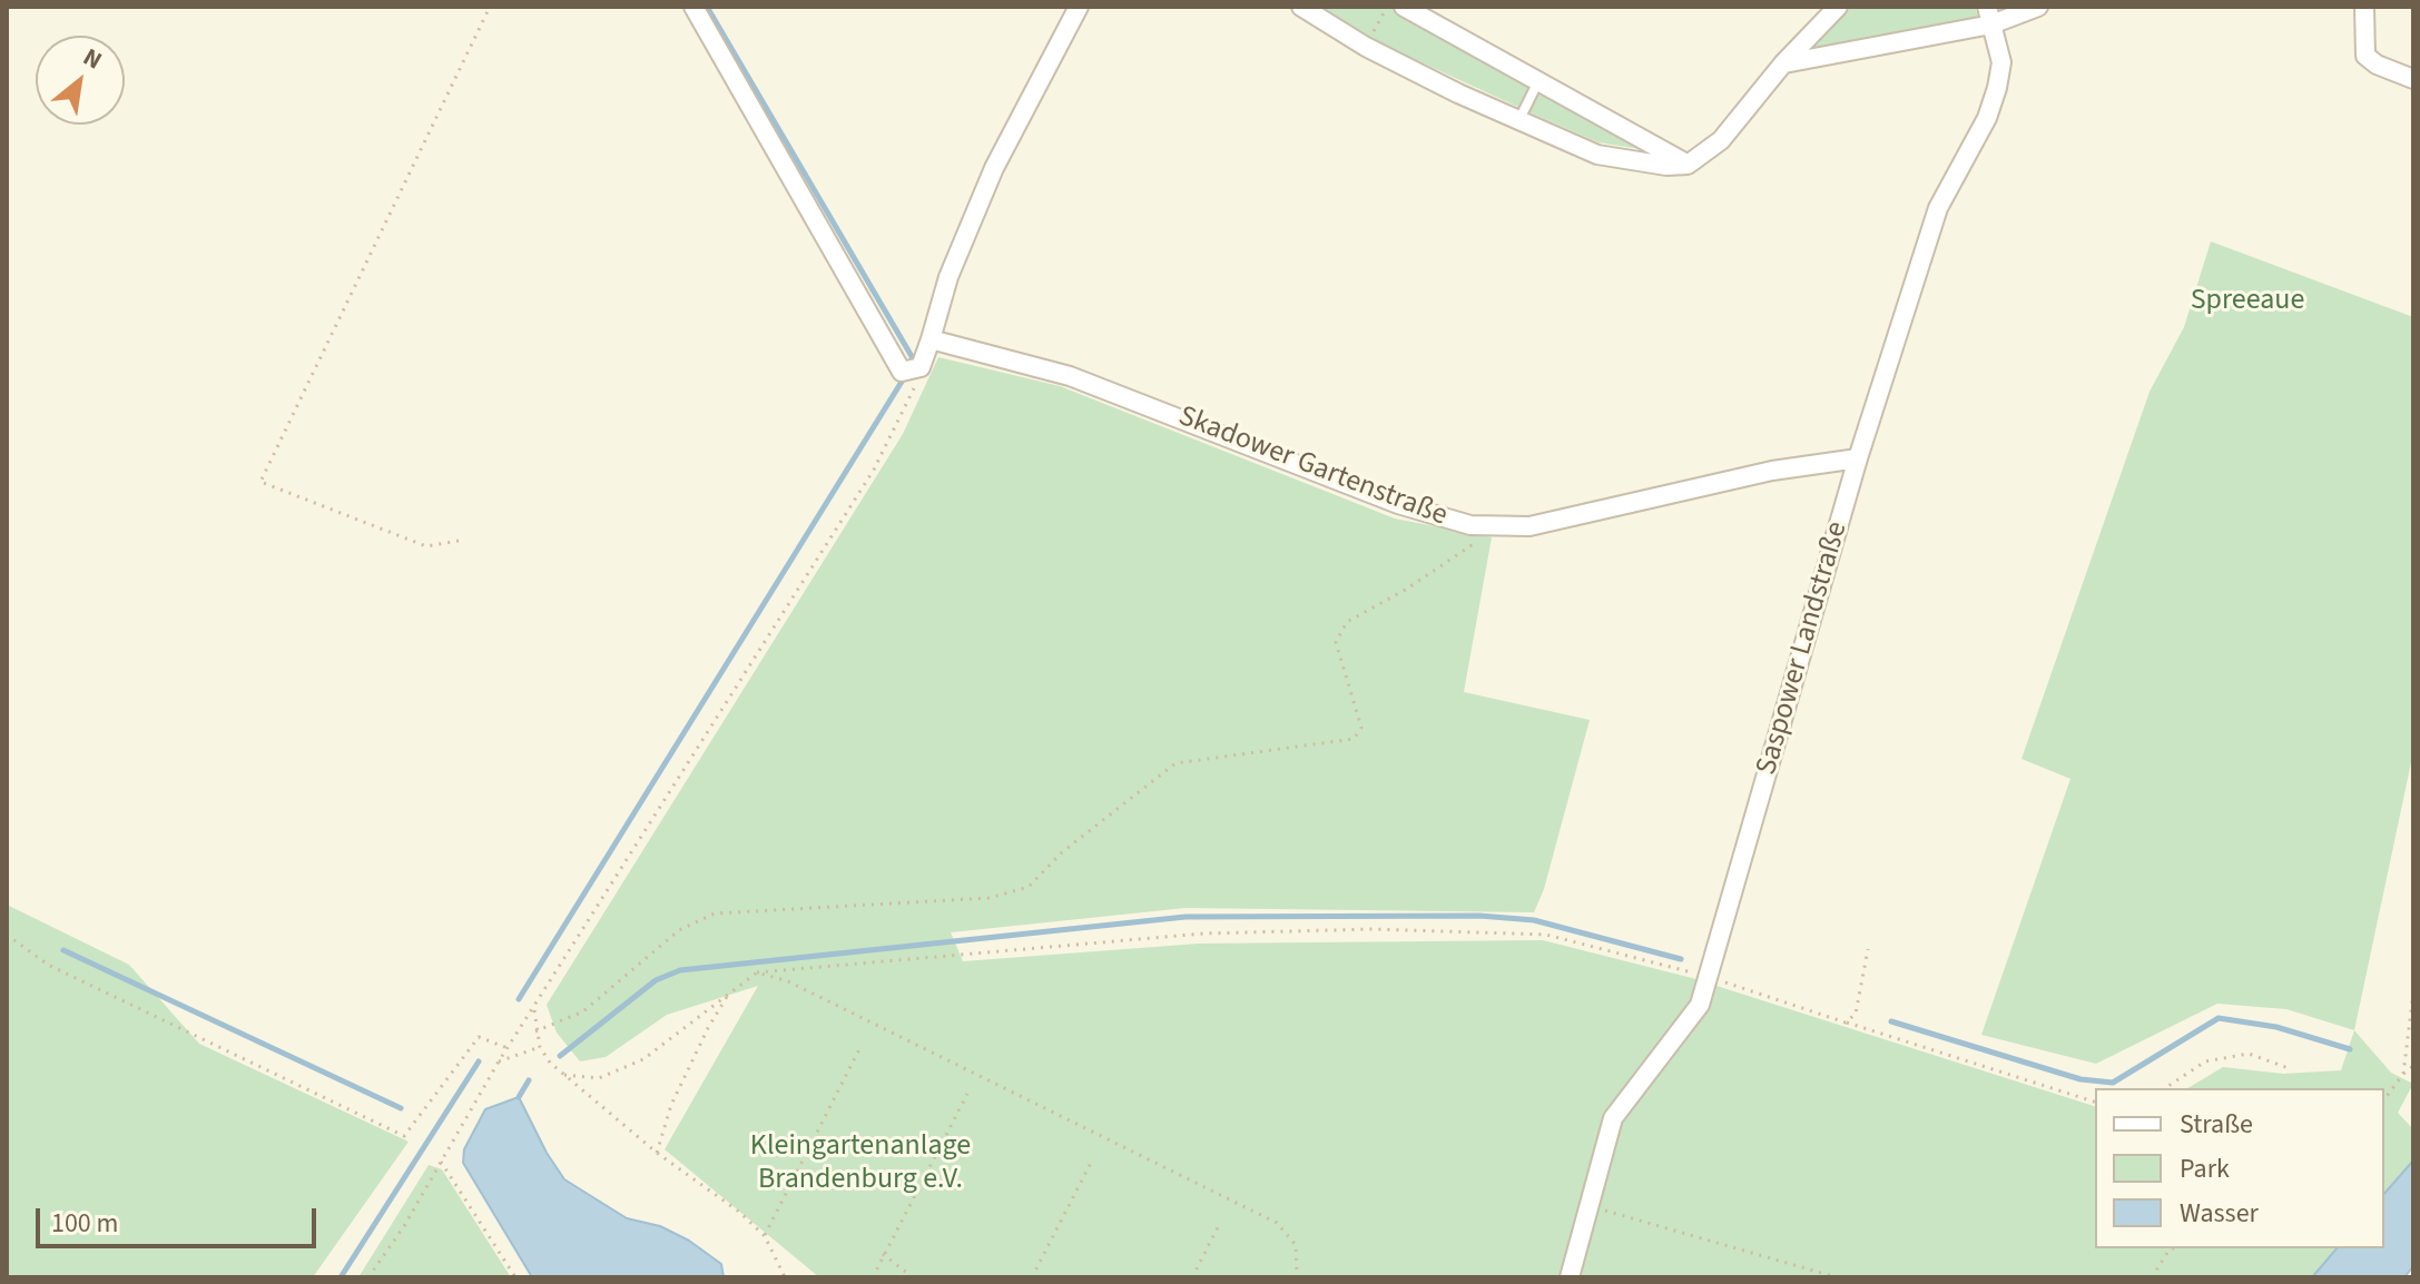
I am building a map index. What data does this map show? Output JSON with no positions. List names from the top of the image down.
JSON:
{
  "streets": {
    "street": ["Skadower Gartenstraße", "Saspower Landstraße"]
  },
  "crossings": [
    ["Skadower Gartenstraße", "Saspower Landstraße"]
  ],
  "parks": ["Spreeaue", "Kleingartenanlage Brandenburg e.V."],
  "legend": ["Straße", "Park", "Wasser"],
  "scale_bar": "100 m",
  "north": "top right"
}
